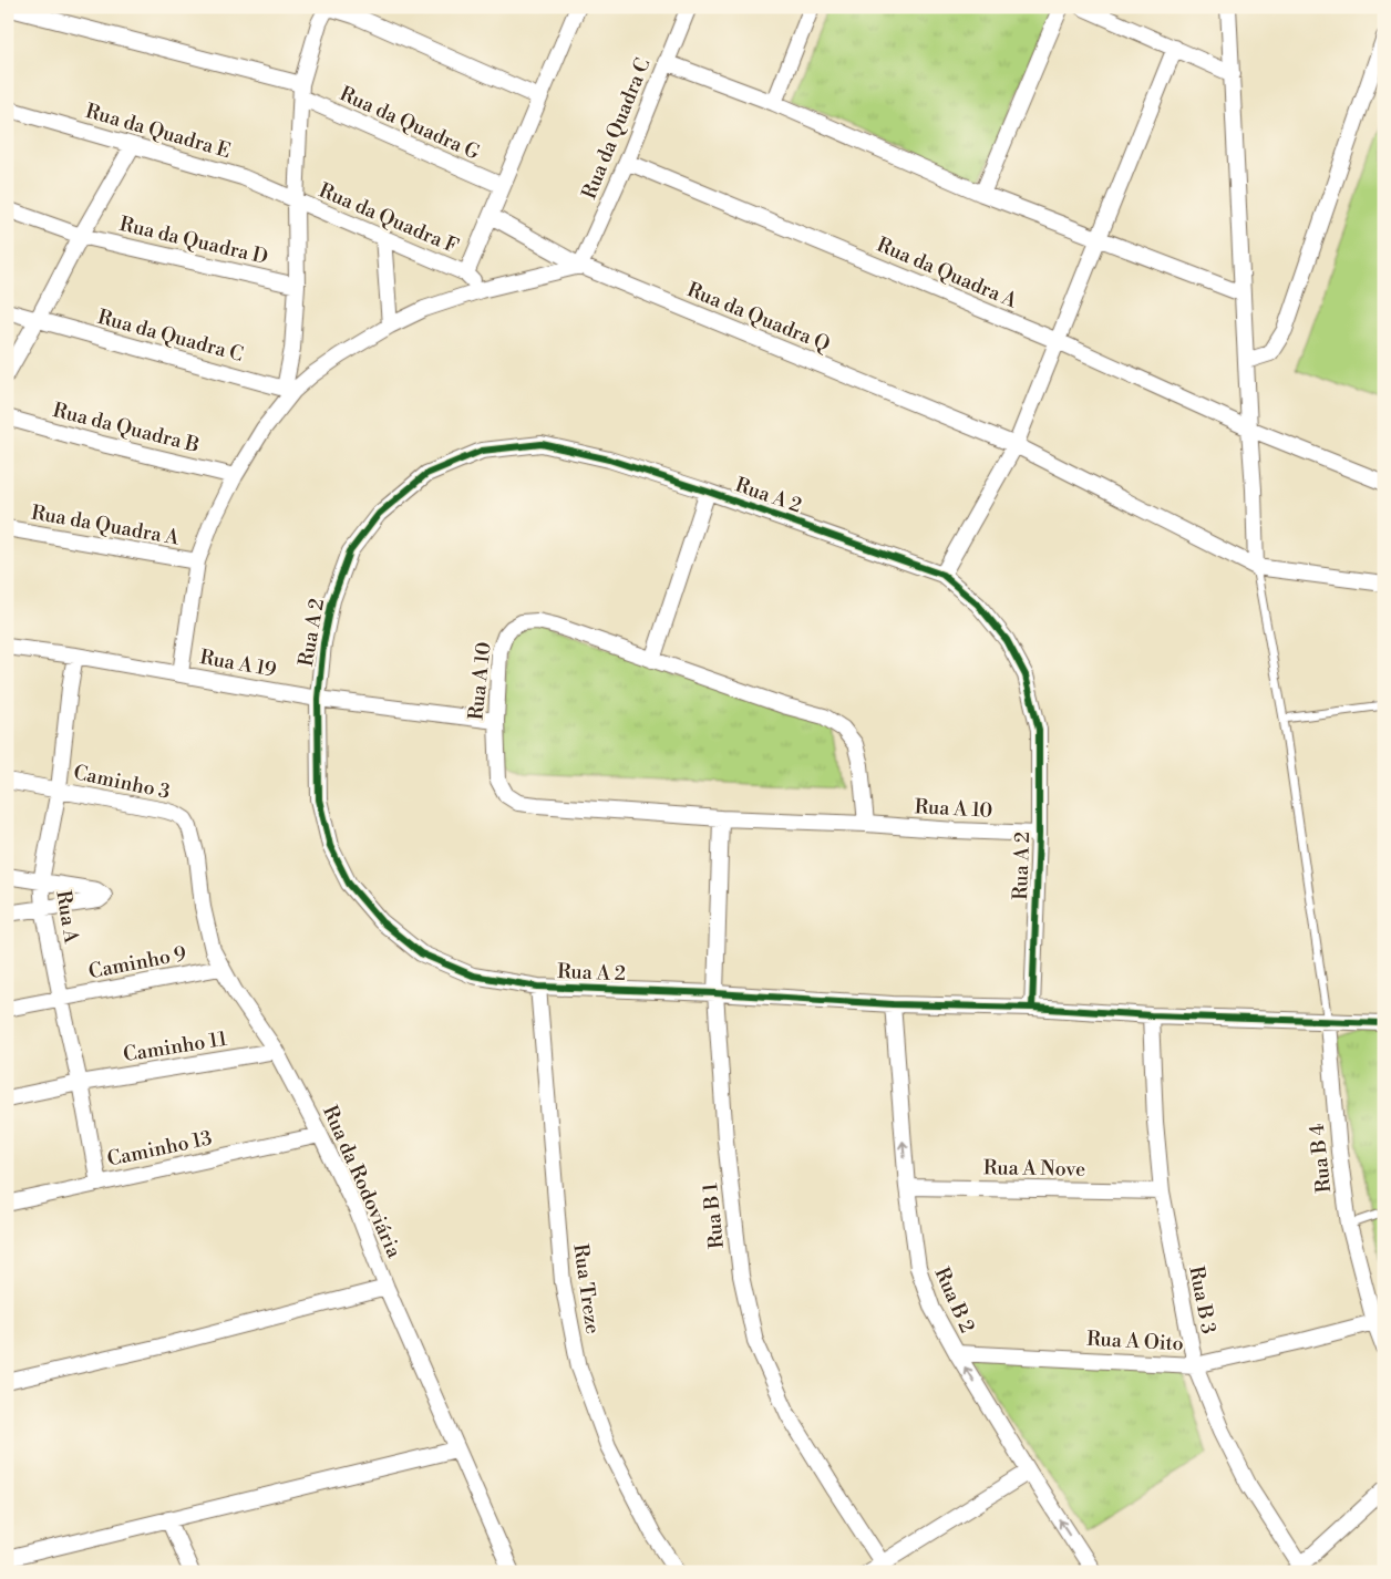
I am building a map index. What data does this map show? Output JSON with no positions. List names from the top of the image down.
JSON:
{
  "streets": {
    "street": [
      "Rua da Quadra G",
      "Rua da Quadra C",
      "Rua da Quadra E",
      "Rua da Quadra F",
      "Rua da Quadra D",
      "Rua da Quadra A",
      "Rua da Quadra Q",
      "Rua da Quadra B",
      "Rua A 2",
      "Rua A 19",
      "Rua A 10",
      "Caminho 3",
      "Rua A",
      "Caminho 9",
      "Caminho 11",
      "Caminho 13",
      "Rua B 4",
      "Rua A Nove",
      "Rua da Rodoviária",
      "Rua B 1",
      "Rua Treze",
      "Rua B 2",
      "Rua B 3",
      "Rua A Oito"
    ]
  },
  "crossings": [
    ["Rua da Quadra C", "Rua da Quadra A"],
    ["Rua da Quadra C", "Rua da Quadra Q"],
    ["Rua da Quadra E", "Rua da Quadra F"],
    ["Rua A 2", "Rua A 19"],
    ["Rua A 2", "Rua A 10"],
    ["Rua A 2", "Rua B 4"],
    ["Rua A 2", "Rua B 1"],
    ["Rua A 2", "Rua Treze"],
    ["Rua A 2", "Rua B 2"],
    ["Rua A 2", "Rua B 3"],
    ["Rua A 19", "Rua A 10"],
    ["Rua A 19", "Rua A"],
    ["Rua A 10", "Rua B 1"],
    ["Caminho 3", "Rua A"],
    ["Caminho 3", "Rua da Rodoviária"],
    ["Rua A", "Caminho 9"],
    ["Rua A", "Caminho 11"],
    ["Rua A", "Caminho 13"],
    ["Caminho 9", "Rua da Rodoviária"],
    ["Caminho 11", "Rua da Rodoviária"],
    ["Caminho 13", "Rua da Rodoviária"],
    ["Rua B 4", "Rua A Oito"],
    ["Rua A Nove", "Rua B 2"],
    ["Rua A Nove", "Rua B 3"],
    ["Rua B 2", "Rua A Oito"],
    ["Rua B 3", "Rua A Oito"]
  ],
  "one_way": ["Rua B 2"]
}
